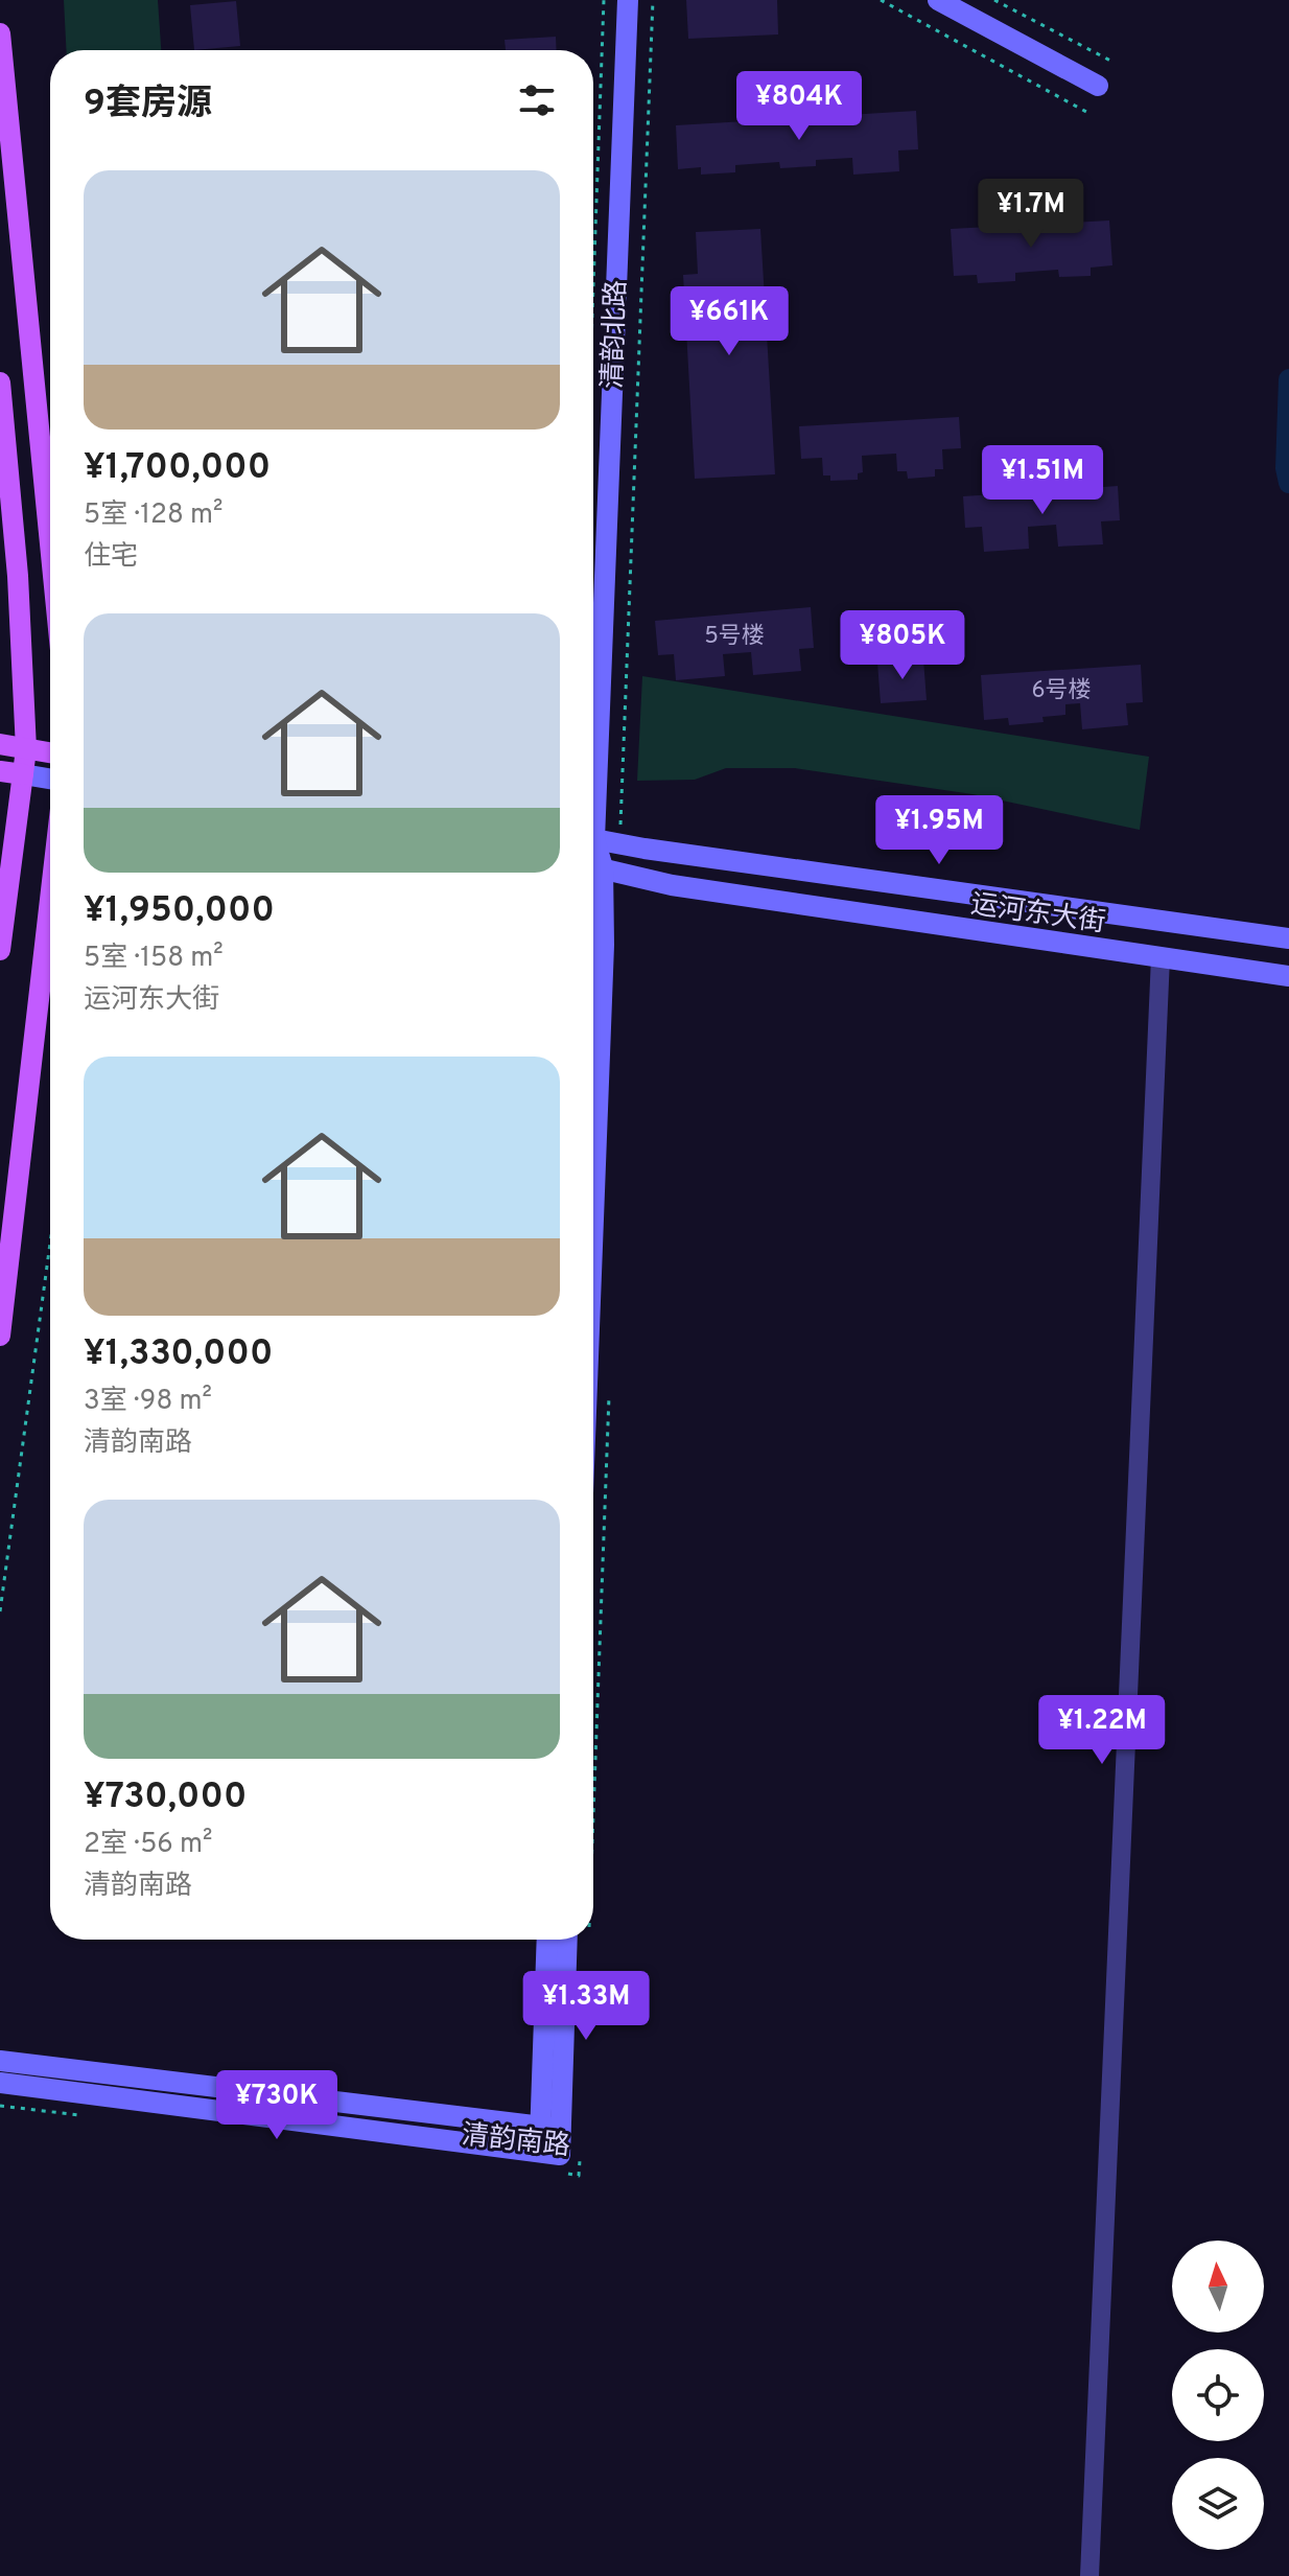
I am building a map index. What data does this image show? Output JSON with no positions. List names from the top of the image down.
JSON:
{
  "streets": {
    "main road": ["清韵北路", "运河东大街", "清韵南路"]
  },
  "crossings": [
    ["清韵北路", "运河东大街"]
  ],
  "house_numbers": ["5号楼", "6号楼"],
  "north": "top",
  "page": {
    "heading": "9套房源",
    "price": [
      "¥804K",
      "¥1.7M",
      "¥661K",
      "¥1.51M",
      "¥805K",
      "¥1.95M",
      "¥1.22M",
      "¥1.33M",
      "¥730K"
    ],
    "list": [
      {
        "name": "¥1,700,000",
        "note": "5室 · 128 m² · 住宅"
      },
      {
        "name": "¥1,950,000",
        "note": "5室 · 158 m² · 运河东大街"
      },
      {
        "name": "¥1,330,000",
        "note": "3室 · 98 m² · 清韵南路"
      },
      {
        "name": "¥730,000",
        "note": "2室 · 56 m² · 清韵南路"
      }
    ]
  }
}
